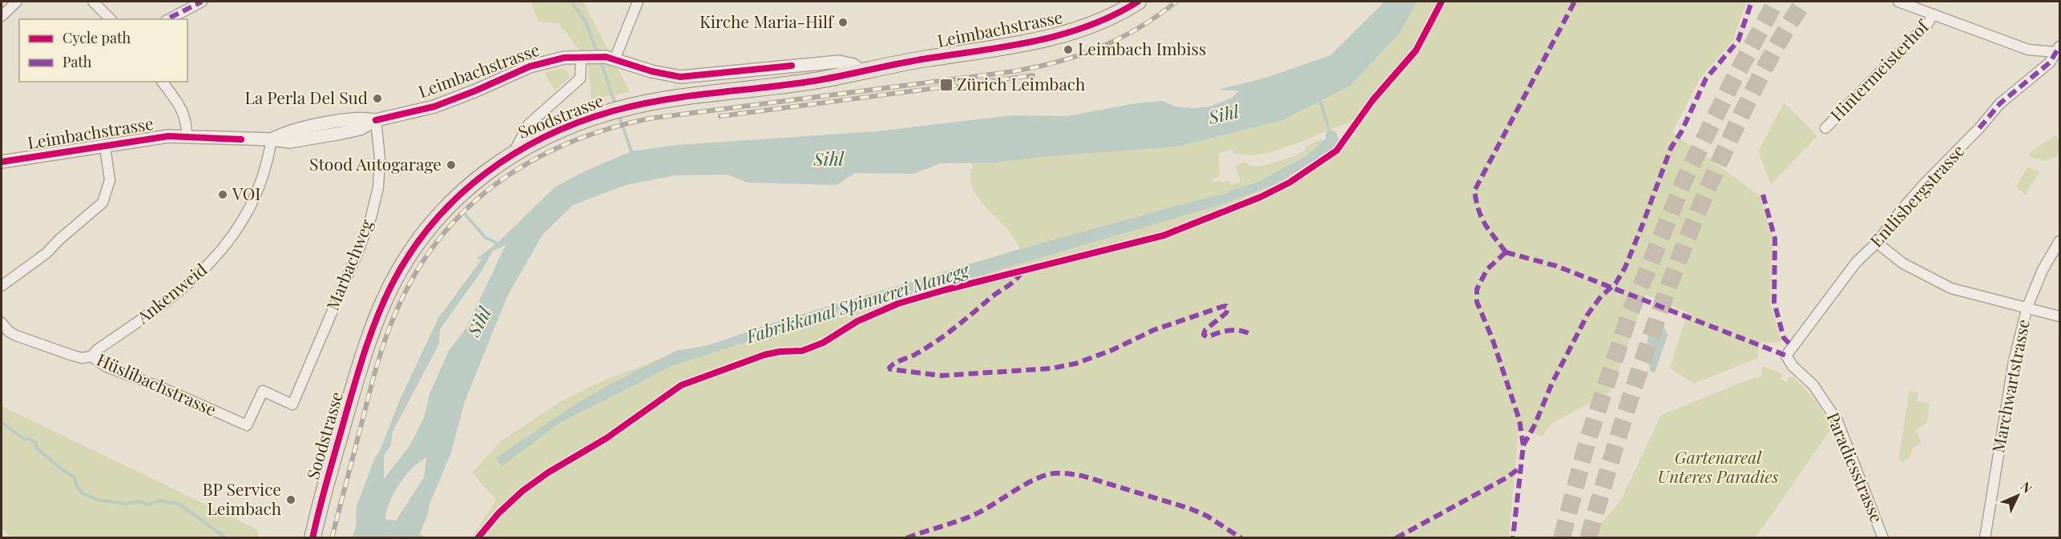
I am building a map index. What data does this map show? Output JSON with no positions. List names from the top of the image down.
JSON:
{
  "streets": {
    "main road": ["Leimbachstrasse", "Soodstrasse"],
    "street": [
      "Hintermeisterhof",
      "Entlisbergstrasse",
      "Marbachweg",
      "Ankenweid",
      "Hüslibachstrasse",
      "Marchwartstrasse",
      "Paradiesstrasse"
    ]
  },
  "crossings": [
    ["Leimbachstrasse", "Soodstrasse"],
    ["Leimbachstrasse", "Marbachweg"],
    ["Leimbachstrasse", "Ankenweid"],
    ["Entlisbergstrasse", "Paradiesstrasse"],
    ["Marbachweg", "Hüslibachstrasse"],
    ["Ankenweid", "Hüslibachstrasse"]
  ],
  "water": ["Sihl", "Fabrikkanal Spinnerei Manegg"],
  "parks": ["Gartenareal Unteres Paradies"],
  "places": {
    "other": [
      "Kirche Maria-Hilf",
      "Leimbach Imbiss",
      "La Perla Del Sud",
      "Stood Autogarage",
      "VOI",
      "BP Service Leimbach"
    ],
    "transit": ["Zürich Leimbach"]
  },
  "legend": ["Cycle path", "Path"],
  "north": "top right"
}
